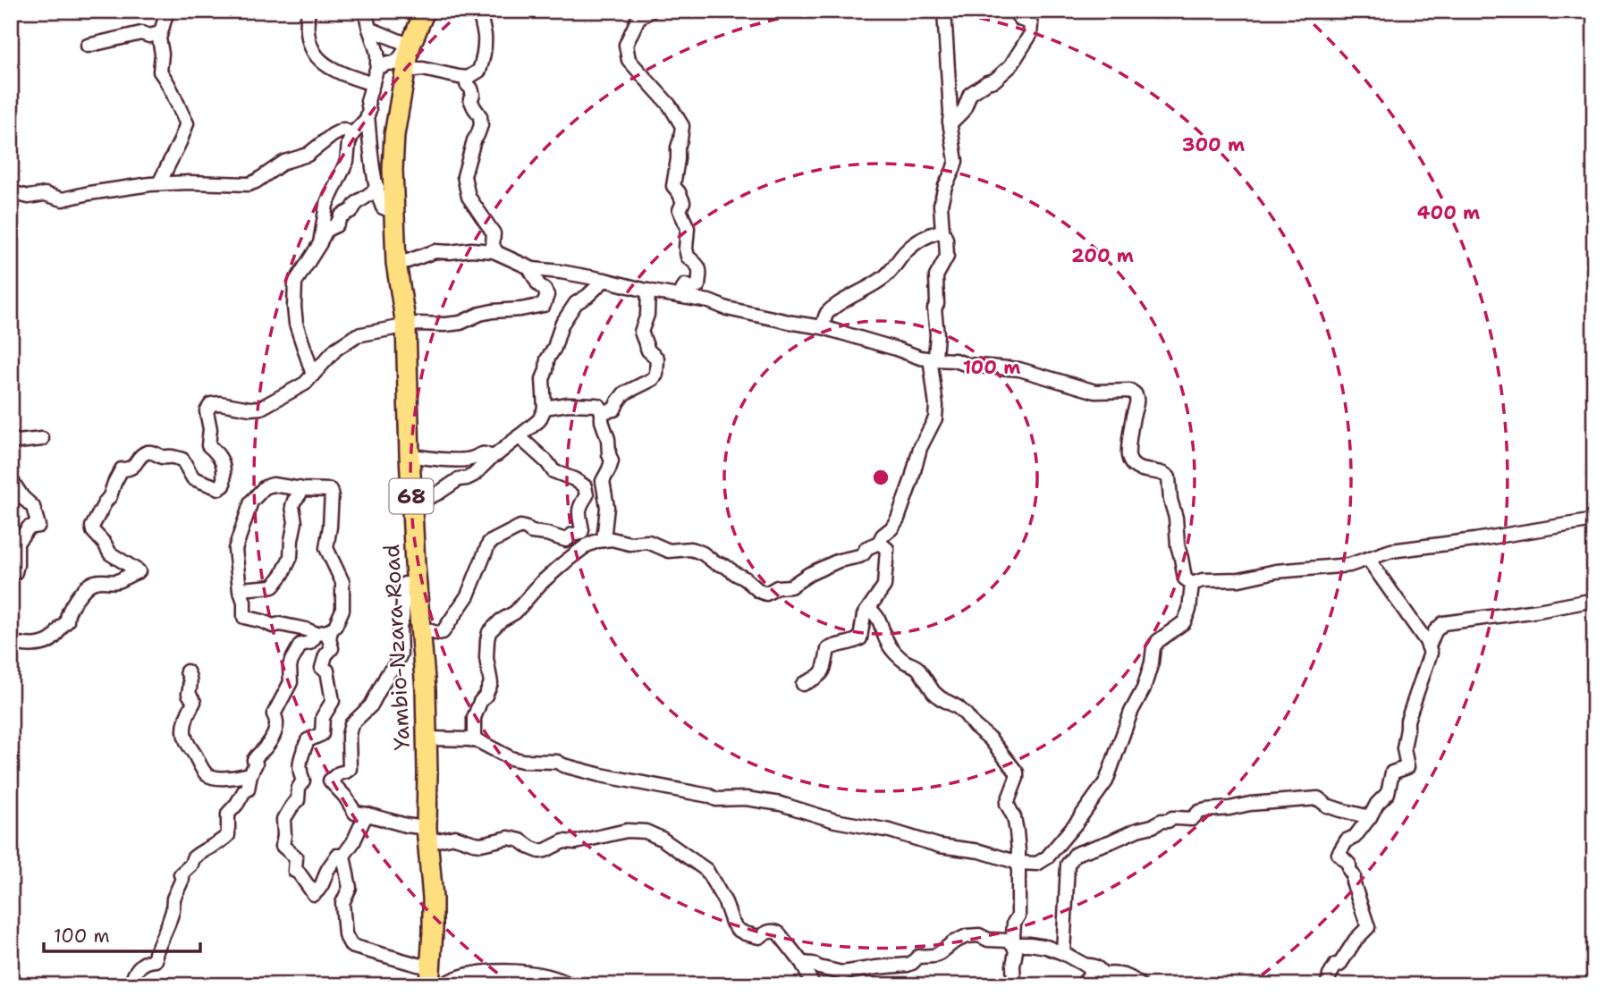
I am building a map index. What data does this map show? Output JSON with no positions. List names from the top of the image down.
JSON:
{
  "streets": {
    "main road": ["68", "Yambio-Nzara Road"]
  },
  "scale_bar": "100 m",
  "rings": [
    "300 m",
    "400 m",
    "200 m",
    "100 m"
  ]
}
